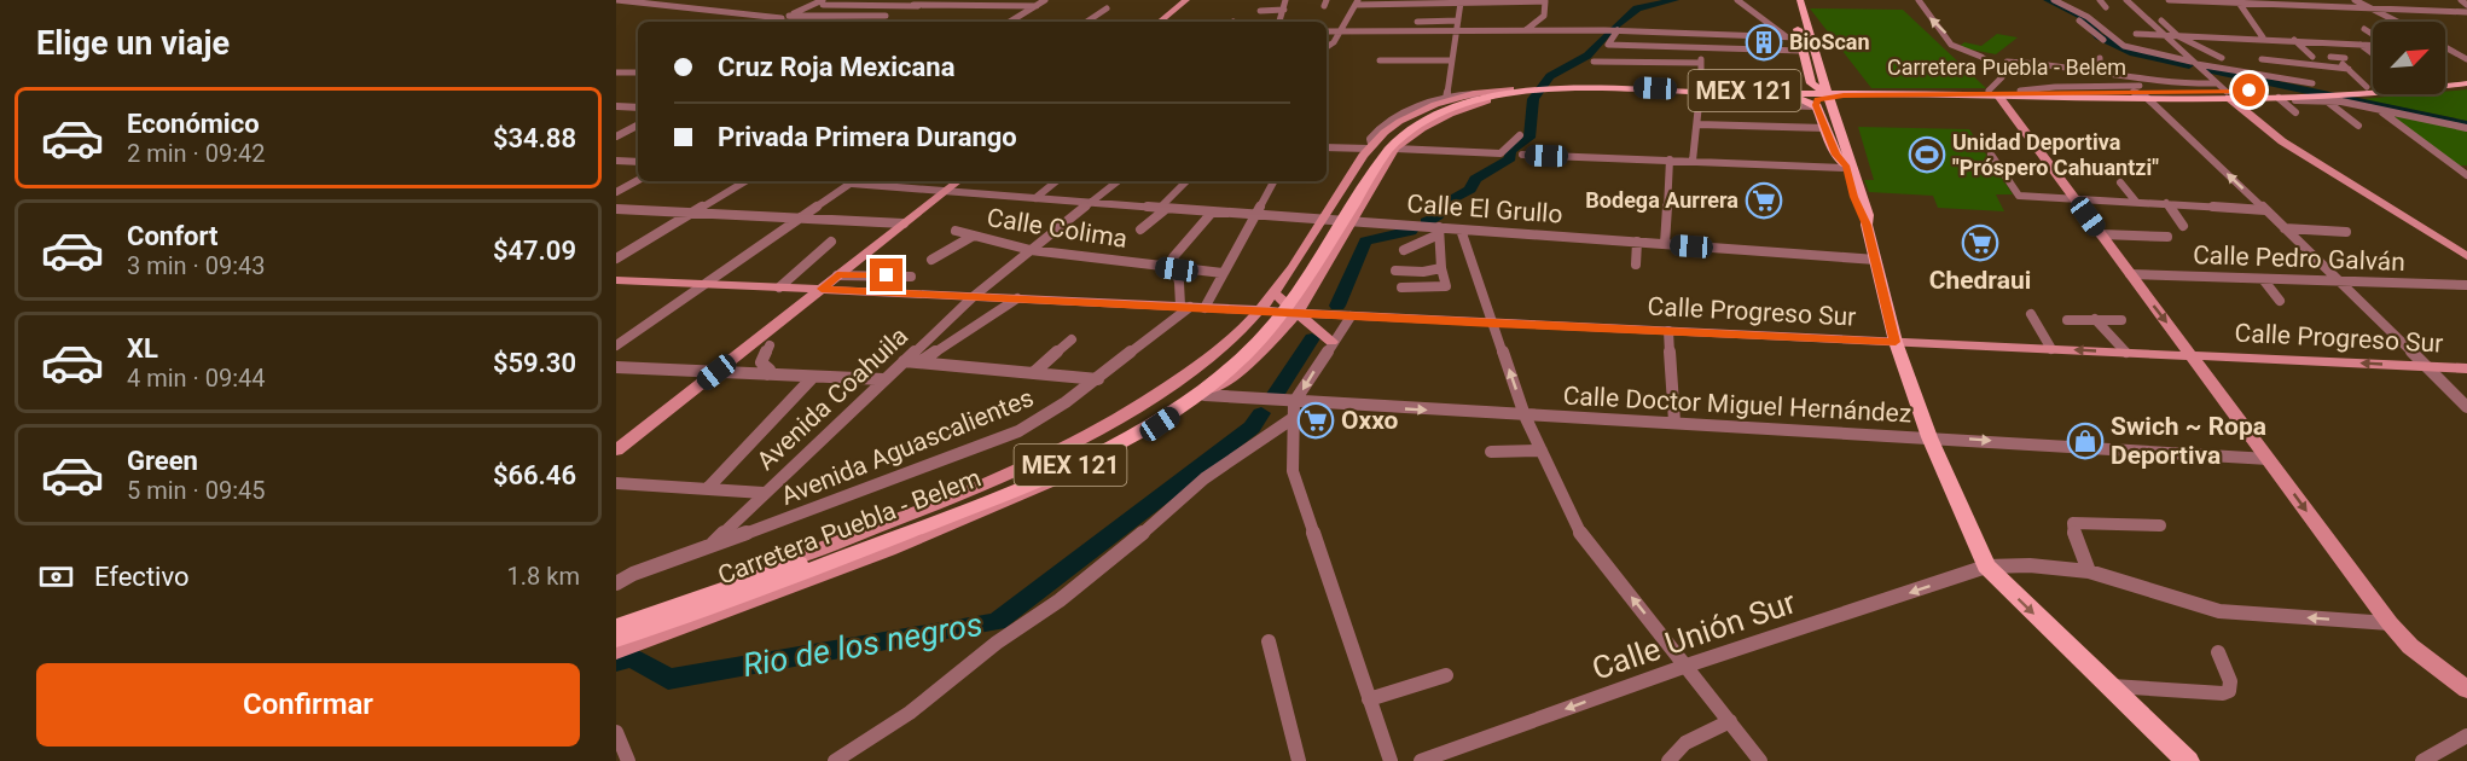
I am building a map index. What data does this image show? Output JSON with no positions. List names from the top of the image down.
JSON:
{
  "streets": {
    "main road": ["Carretera Puebla - Belem", "MEX 121"],
    "street": [
      "Calle El Grullo",
      "Calle Colima",
      "Calle Pedro Galván",
      "Calle Progreso Sur",
      "Avenida Coahuila",
      "Calle Doctor Miguel Hernández",
      "Avenida Aguascalientes",
      "Calle Unión Sur"
    ]
  },
  "crossings": [
    ["Carretera Puebla - Belem", "Calle El Grullo"],
    ["Carretera Puebla - Belem", "Calle Progreso Sur"],
    ["Calle El Grullo", "Avenida Coahuila"],
    ["Calle Colima", "Avenida Coahuila"],
    ["Calle Progreso Sur", "Avenida Coahuila"],
    ["Calle Progreso Sur", "Avenida Aguascalientes"],
    ["Avenida Coahuila", "Avenida Aguascalientes"]
  ],
  "one_way": ["Calle Doctor Miguel Hernández", "Calle Unión Sur"],
  "water": ["Rio de los negros"],
  "places": {
    "building": ["BioScan"],
    "sports": ["Unidad Deportiva \"Próspero Cahuantzi\""],
    "supermarket": ["Bodega Aurrera", "Chedraui", "Oxxo"],
    "shop": ["Swich ~ Ropa Deportiva"]
  },
  "north": "top right",
  "page": {
    "heading": "Elige un viaje",
    "banner": ["Cruz Roja Mexicana", "Privada Primera Durango"],
    "list": [
      {
        "name": "Económico",
        "note": "2 min · 09:42",
        "value": "$34.88"
      },
      {
        "name": "Confort",
        "note": "3 min · 09:43",
        "value": "$47.09"
      },
      {
        "name": "XL",
        "note": "4 min · 09:44",
        "value": "$59.30"
      },
      {
        "name": "Green",
        "note": "5 min · 09:45",
        "value": "$66.46"
      }
    ],
    "pay": ["Efectivo", "1.8 km"],
    "buttons": "Confirmar"
  }
}
